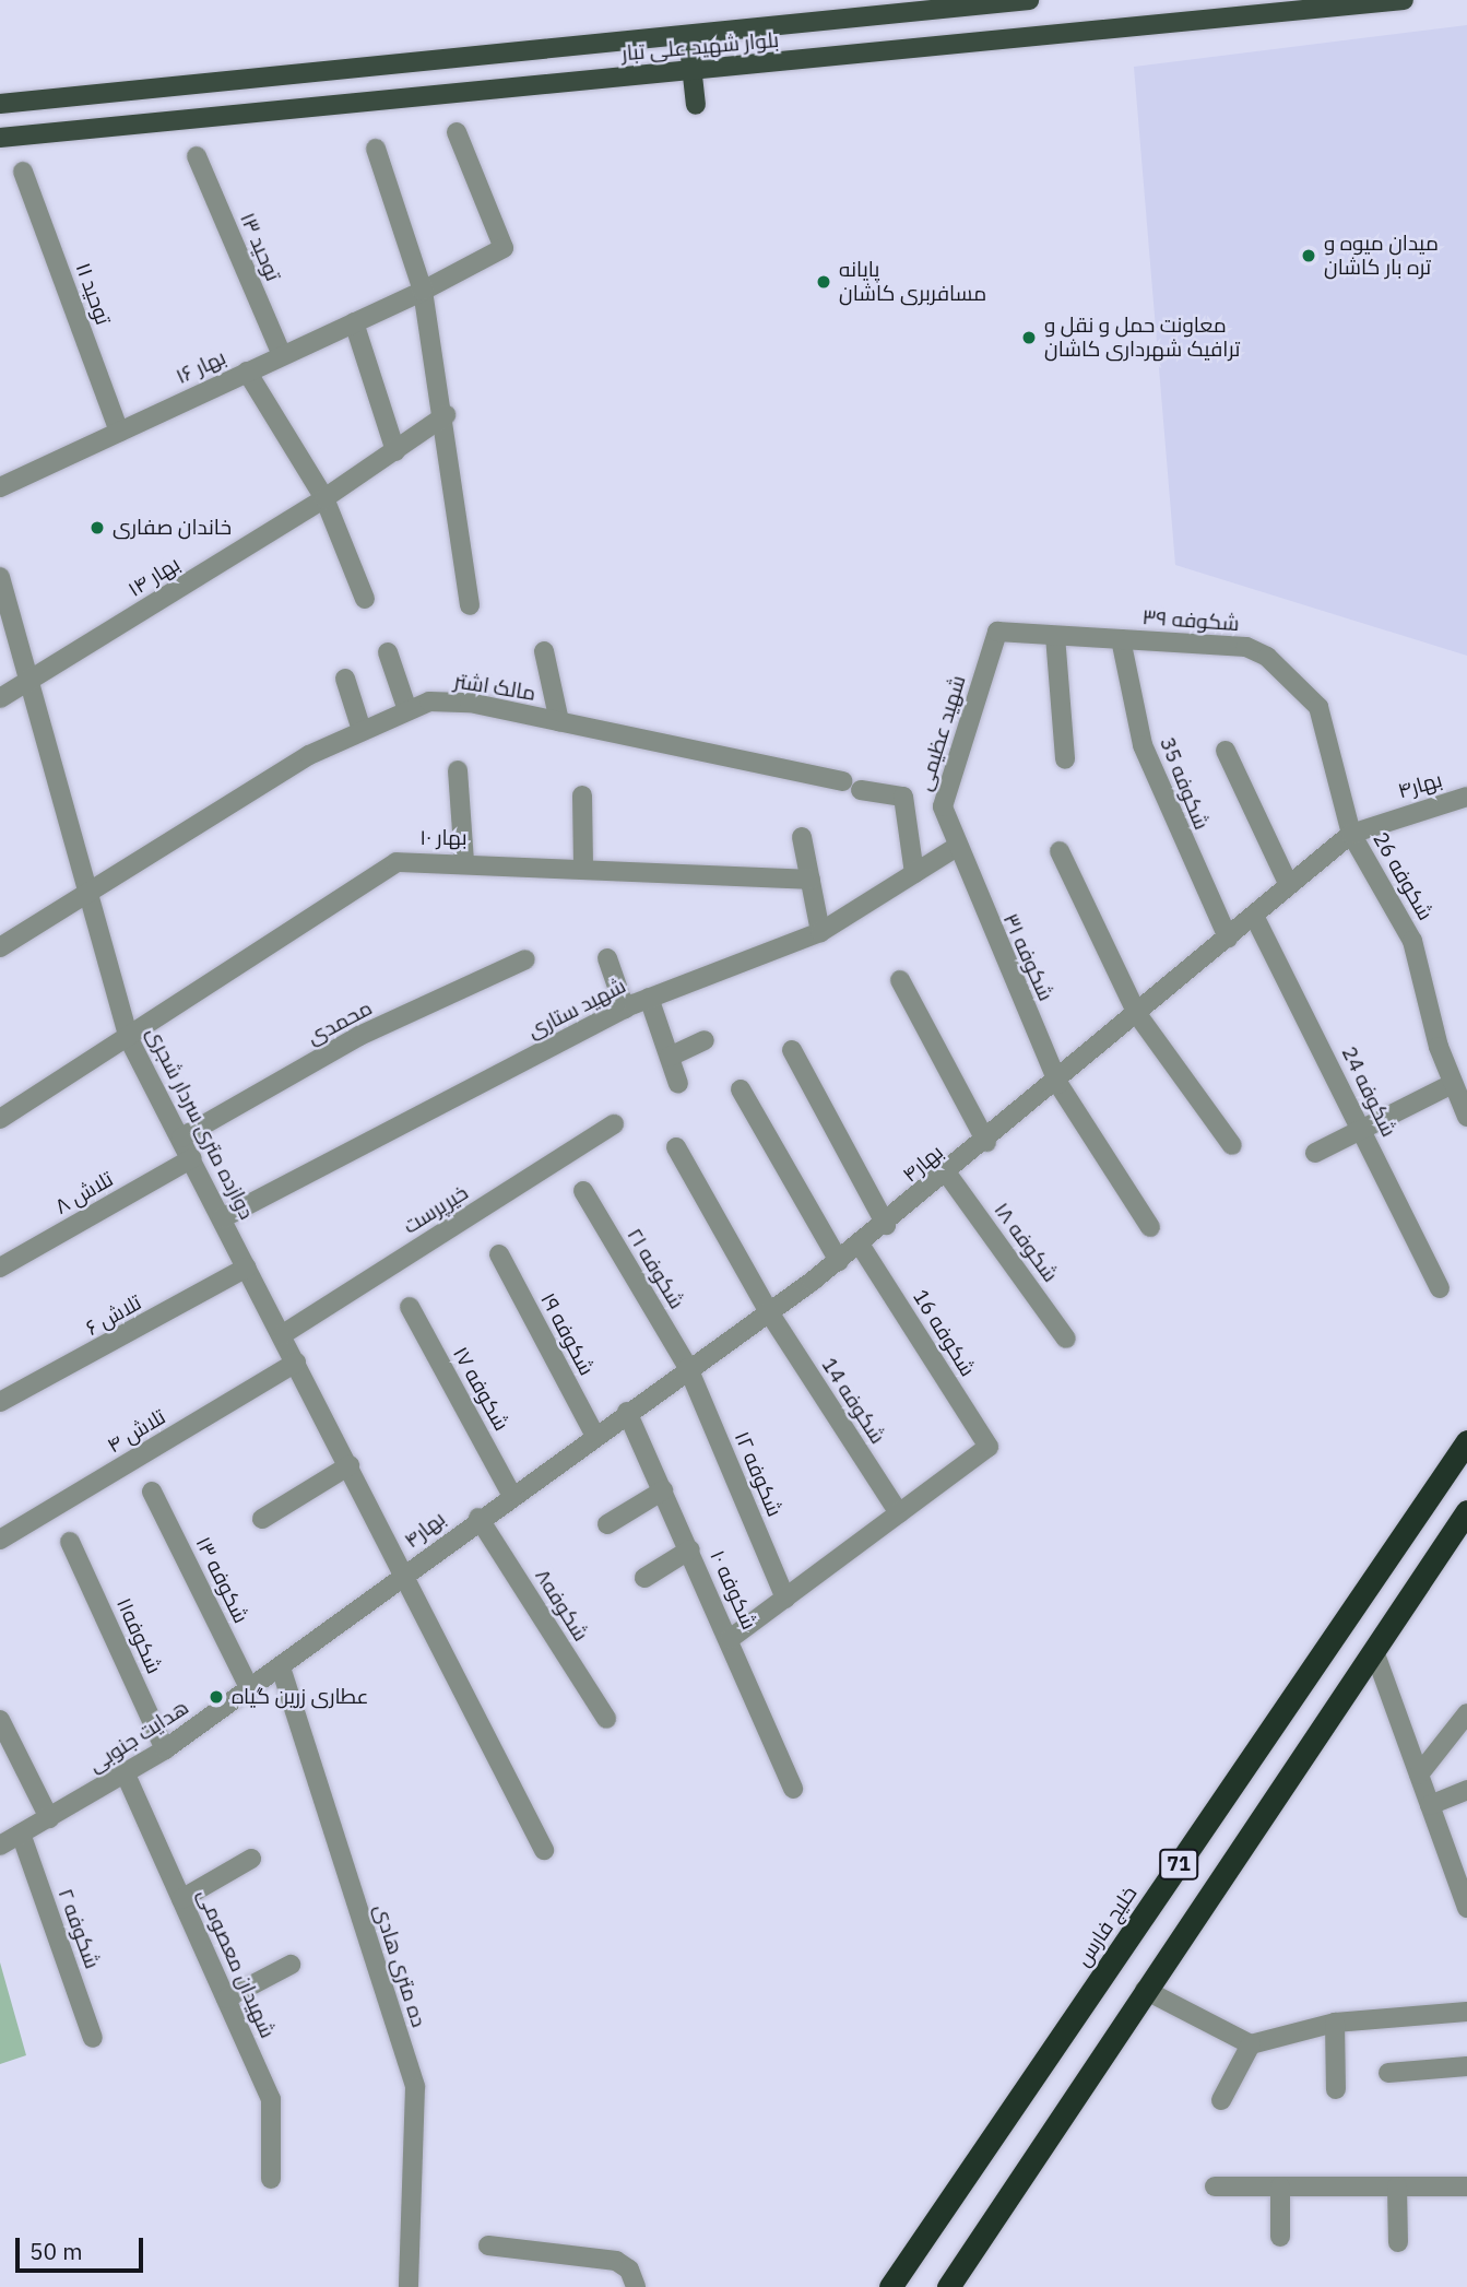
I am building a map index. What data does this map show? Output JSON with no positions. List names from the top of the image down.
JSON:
{
  "streets": {
    "highway": ["71", "خلیج فارس"],
    "main road": ["بلوار شهید علی تبار"],
    "street": [
      "توحید ۱۳",
      "توحید ۱۱",
      "بهار ۱۶",
      "بهار ۱۴",
      "شکوفه ۳۹",
      "مالک اشتر",
      "شهید عظیمی",
      "شکوفه 35",
      "بهار۴",
      "بهار ۱۰",
      "شکوفه 26",
      "شکوفه ۳۱",
      "شهید ستاری",
      "محمدی",
      "شکوفه 24",
      "دوازده متری سردار شجری",
      "تلاش ۸",
      "خیرپرست",
      "شکوفه ۱۸",
      "شکوفه ۲۱",
      "تلاش ۶",
      "شکوفه 16",
      "شکوفه ۱۹",
      "شکوفه ۱۷",
      "شکوفه 14",
      "تلاش ۴",
      "شکوفه ۱۲",
      "شکوفه ۱۳",
      "شکوفه ۱۰",
      "شکوفه۸",
      "شکوفه۱۱",
      "هدایت جنوبی",
      "شکوفه ۲",
      "شهیدان معصومی",
      "ده متری هادی"
    ]
  },
  "crossings": [
    ["توحید ۱۳", "بهار ۱۶"],
    ["توحید ۱۱", "بهار ۱۶"],
    ["بهار ۱۴", "دوازده متری سردار شجری"],
    ["شکوفه ۳۹", "شهید عظیمی"],
    ["شکوفه ۳۹", "شکوفه 35"],
    ["شکوفه ۳۹", "بهار۴"],
    ["شکوفه ۳۹", "شکوفه 26"],
    ["مالک اشتر", "شهید ستاری"],
    ["مالک اشتر", "دوازده متری سردار شجری"],
    ["شهید عظیمی", "شکوفه ۳۱"],
    ["شهید عظیمی", "شهید ستاری"],
    ["شکوفه 35", "بهار۴"],
    ["بهار۴", "شکوفه 26"],
    ["بهار۴", "شکوفه ۳۱"],
    ["بهار۴", "شکوفه 24"],
    ["بهار۴", "دوازده متری سردار شجری"],
    ["بهار۴", "شکوفه ۱۸"],
    ["بهار۴", "شکوفه ۲۱"],
    ["بهار۴", "شکوفه 16"],
    ["بهار۴", "شکوفه ۱۹"],
    ["بهار۴", "شکوفه ۱۷"],
    ["بهار۴", "شکوفه 14"],
    ["بهار۴", "شکوفه ۱۲"],
    ["بهار۴", "شکوفه ۱۰"],
    ["بهار۴", "شکوفه۸"],
    ["بهار۴", "هدایت جنوبی"],
    ["بهار ۱۰", "دوازده متری سردار شجری"],
    ["شکوفه ۳۱", "شهید ستاری"],
    ["شهید ستاری", "دوازده متری سردار شجری"],
    ["محمدی", "دوازده متری سردار شجری"],
    ["دوازده متری سردار شجری", "تلاش ۸"],
    ["دوازده متری سردار شجری", "خیرپرست"],
    ["دوازده متری سردار شجری", "تلاش ۶"],
    ["دوازده متری سردار شجری", "تلاش ۴"],
    ["دوازده متری سردار شجری", "هدایت جنوبی"],
    ["شکوفه ۲۱", "شکوفه ۱۲"],
    ["شکوفه 16", "شکوفه 14"],
    ["شکوفه ۱۳", "هدایت جنوبی"],
    ["شکوفه۱۱", "هدایت جنوبی"],
    ["هدایت جنوبی", "شکوفه ۲"],
    ["هدایت جنوبی", "شهیدان معصومی"],
    ["هدایت جنوبی", "ده متری هادی"]
  ],
  "places": [
    "میدان میوه و تره بار کاشان",
    "پایانه مسافربری کاشان",
    "معاونت حمل و نقل و ترافیک شهرداری کاشان",
    "خاندان صفاری",
    "عطاری زرین گیاه"
  ],
  "scale_bar": "50 m"
}
